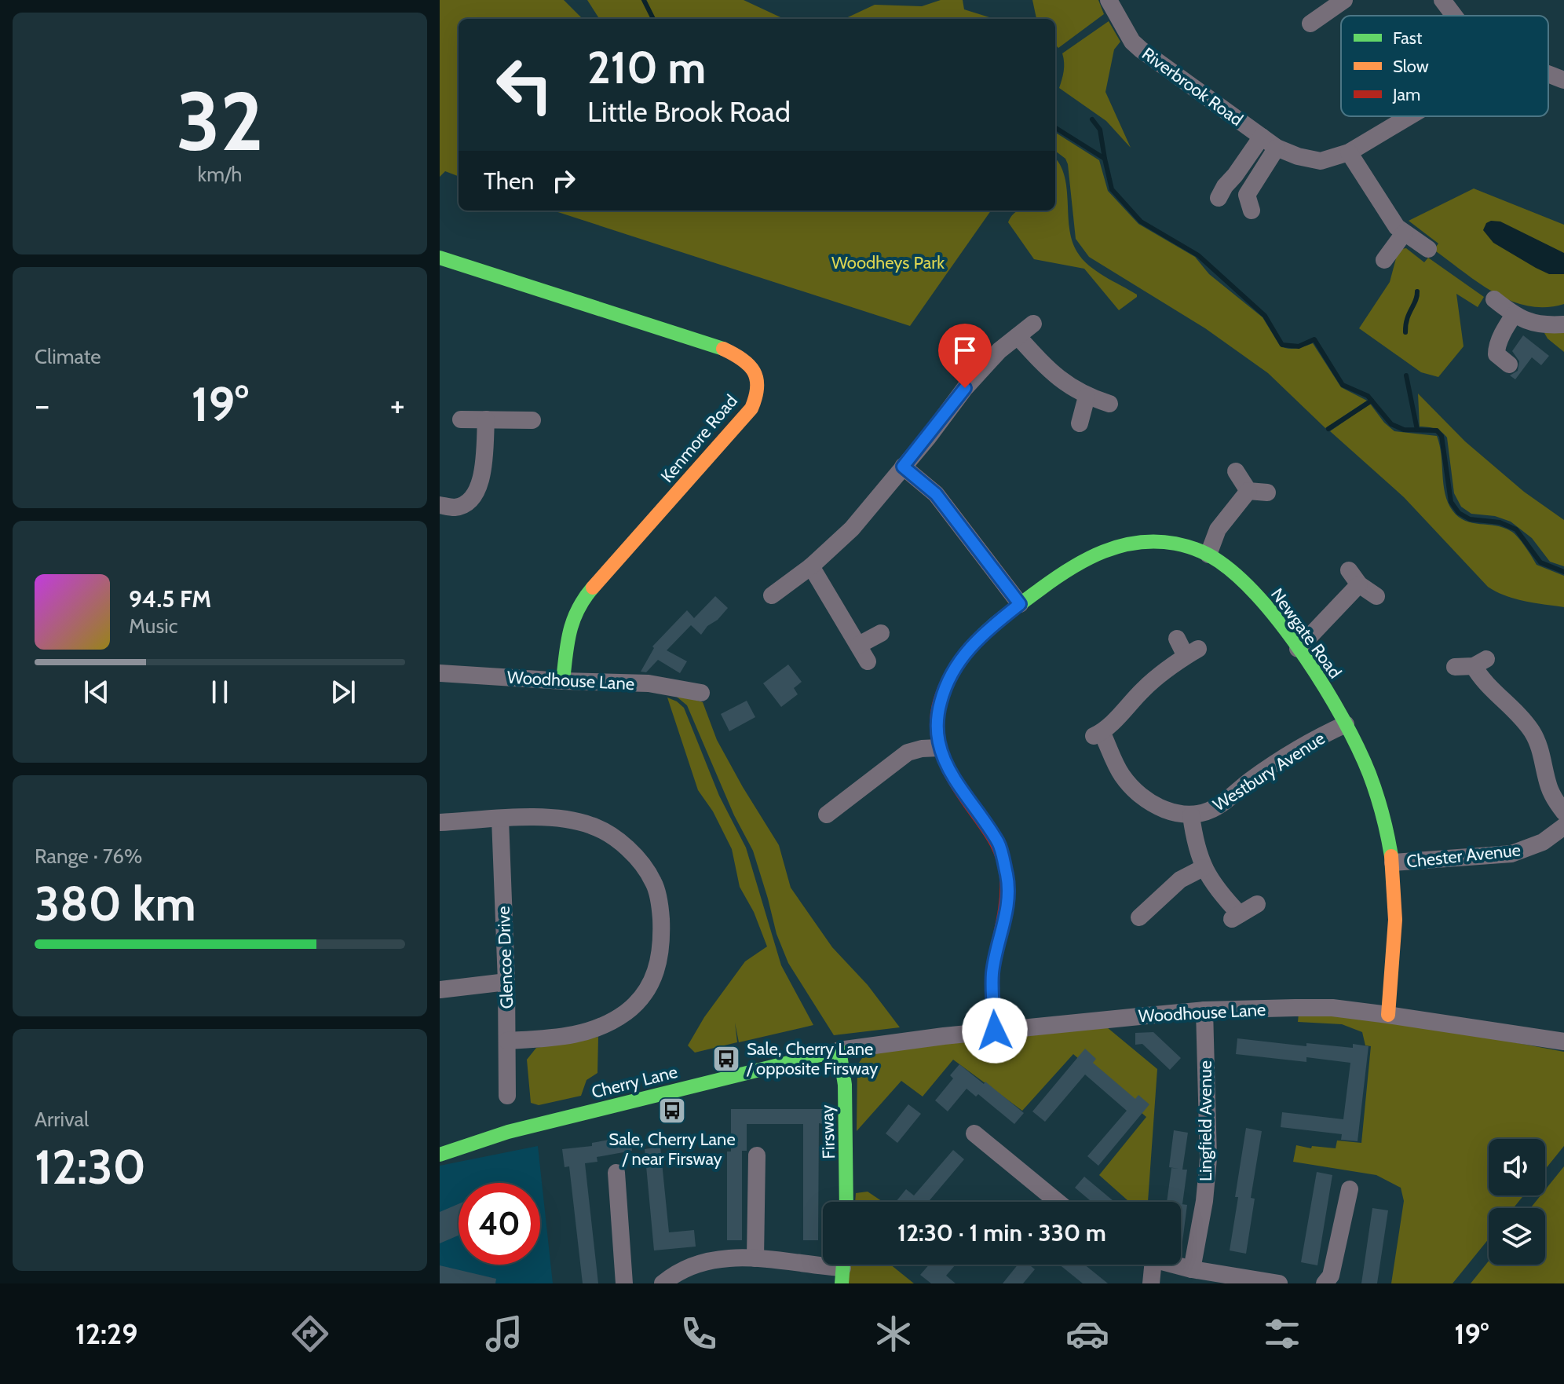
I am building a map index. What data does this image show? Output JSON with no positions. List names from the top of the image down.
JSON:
{
  "streets": {
    "street": [
      "Riverbrook Road",
      "Kenmore Road",
      "Newgate Road",
      "Woodhouse Lane",
      "Westbury Avenue",
      "Chester Avenue",
      "Glencoe Drive",
      "Cherry Lane",
      "Lingfield Avenue",
      "Firsway"
    ]
  },
  "crossings": [
    ["Kenmore Road", "Woodhouse Lane"],
    ["Newgate Road", "Woodhouse Lane"],
    ["Newgate Road", "Westbury Avenue"],
    ["Newgate Road", "Chester Avenue"],
    ["Woodhouse Lane", "Cherry Lane"],
    ["Woodhouse Lane", "Lingfield Avenue"],
    ["Woodhouse Lane", "Firsway"],
    ["Cherry Lane", "Firsway"]
  ],
  "parks": ["Woodheys Park"],
  "places": {
    "bus stop": ["Sale, Cherry Lane / opposite Firsway", "Sale, Cherry Lane / near Firsway"]
  },
  "legend": ["Fast", "Slow", "Jam"],
  "page": {
    "tile": [
      ["32", "km/h"],
      "Climate",
      ["Range · 76%", "380 km"],
      ["Arrival", "12:30"]
    ],
    "turn": ["210 m", "Little Brook Road"],
    "then": "Then",
    "heat": ["−", "19°", "+"],
    "song": ["94.5 FM", "Music"],
    "limit": "40",
    "trip": "12:30 · 1 min · 330 m",
    "tabs": ["12:29", "19°"]
  }
}
